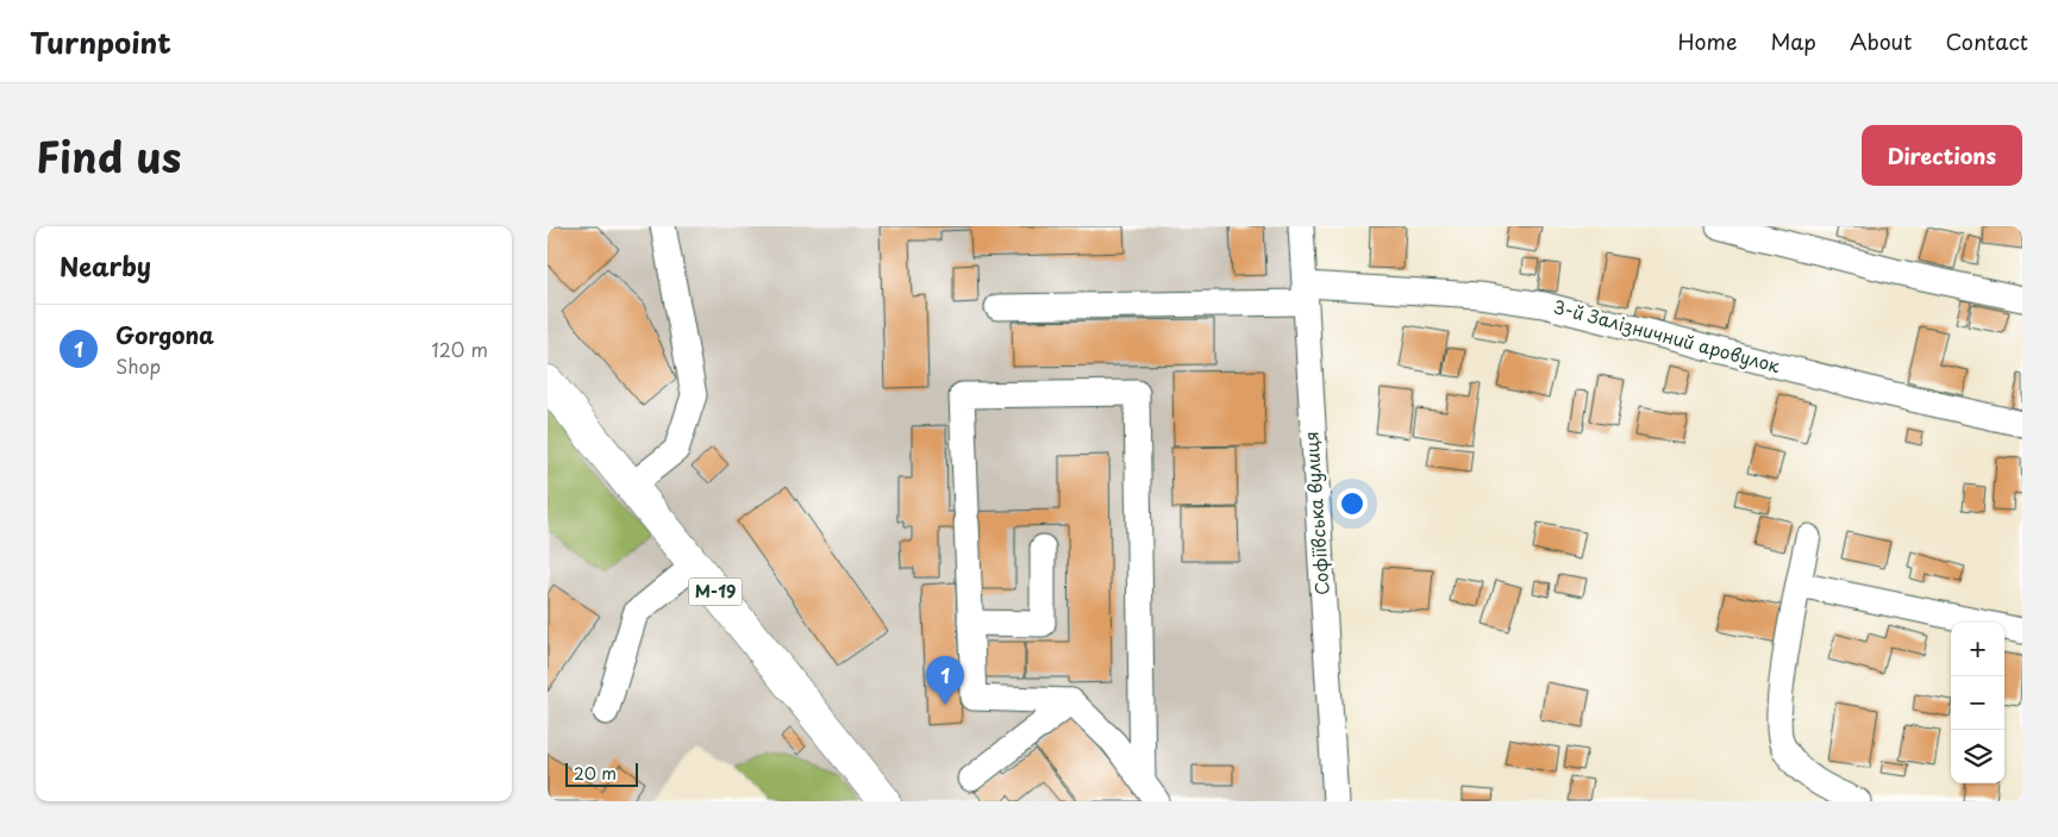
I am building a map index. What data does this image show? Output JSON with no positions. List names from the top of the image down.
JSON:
{
  "streets": {
    "highway": ["М-19"],
    "street": ["3-й Залізничний аровулок", "Софіївська вулиця"]
  },
  "crossings": [
    ["3-й Залізничний аровулок", "Софіївська вулиця"]
  ],
  "scale_bar": "20 m",
  "page": {
    "header": "Turnpoint",
    "nav": [
      "Home",
      "Map",
      "About",
      "Contact"
    ],
    "title": "Find us",
    "buttons": "Directions",
    "heading": "Nearby",
    "list": [
      {
        "mark": "1",
        "name": "Gorgona",
        "note": "Shop",
        "value": "120 m"
      }
    ],
    "map_buttons": ["+", "−"],
    "pins": "1",
    "scale": "20 m"
  }
}
